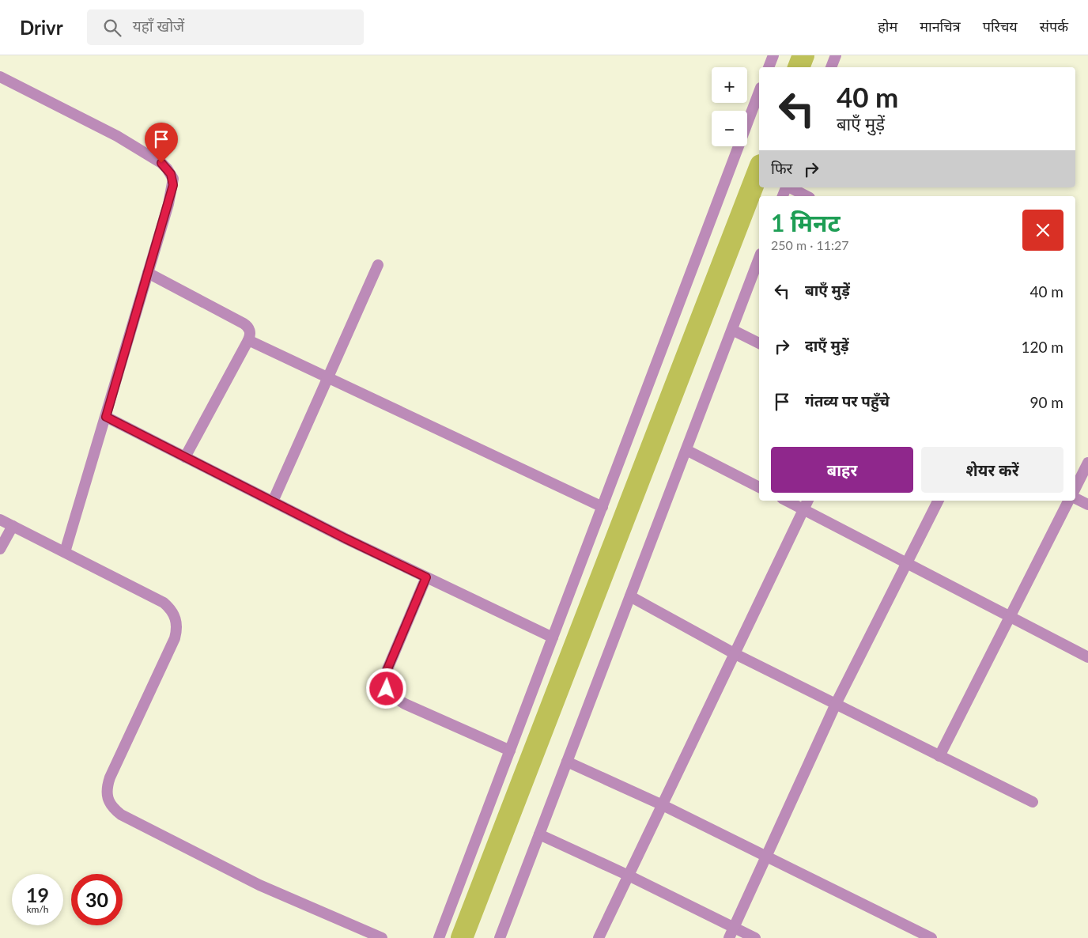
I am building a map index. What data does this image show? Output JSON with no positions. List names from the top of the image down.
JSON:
{
  "page": {
    "header": "Drivr",
    "search": "यहाँ खोजें",
    "nav": [
      "होम",
      "मानचित्र",
      "परिचय",
      "संपर्क"
    ],
    "map_buttons": ["+", "−"],
    "turn": ["40 m", "बाएँ मुड़ें"],
    "then": "फिर",
    "heading": ["1 मिनट", "250 m · 11:27"],
    "list": [
      {
        "name": "बाएँ मुड़ें",
        "value": "40 m"
      },
      {
        "name": "दाएँ मुड़ें",
        "value": "120 m"
      },
      {
        "name": "गंतव्य पर पहुँचे",
        "value": "90 m"
      }
    ],
    "buttons": ["बाहर", "शेयर करें"],
    "speed": "19 km/h",
    "limit": "30"
  }
}
